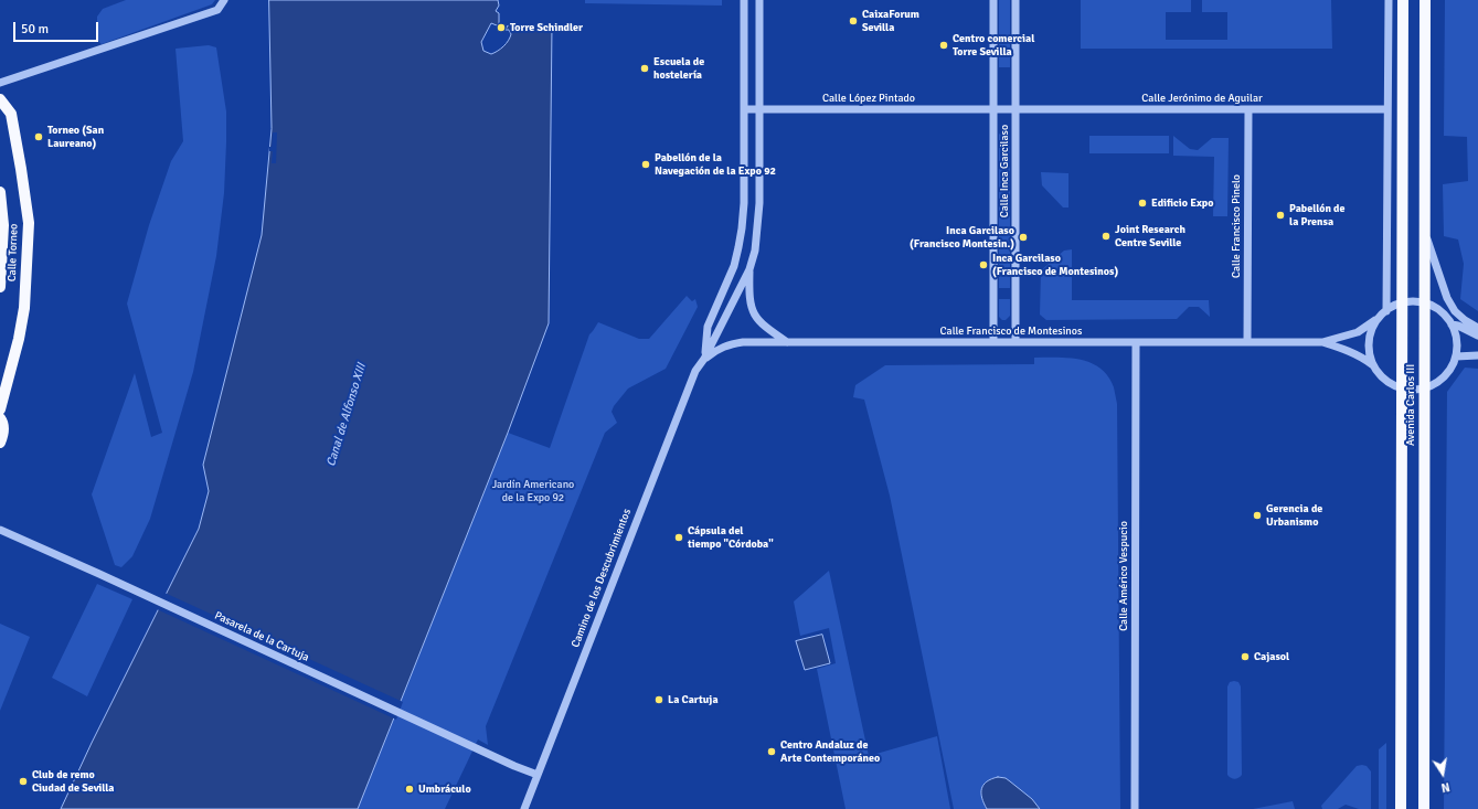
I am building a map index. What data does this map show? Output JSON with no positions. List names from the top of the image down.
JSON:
{
  "streets": {
    "main road": ["Calle Torneo", "Avenida Carlos III"],
    "street": [
      "Calle López Pintado",
      "Calle Jerónimo de Aguilar",
      "Calle Inca Garcilaso",
      "Calle Francisco Pinelo",
      "Calle Francisco de Montesinos",
      "Calle Américo Vespucio",
      "Camino de los Descubrimientos",
      "Pasarela de la Cartuja"
    ]
  },
  "crossings": [
    ["Calle López Pintado", "Calle Jerónimo de Aguilar"],
    ["Calle López Pintado", "Calle Inca Garcilaso"],
    ["Calle López Pintado", "Camino de los Descubrimientos"],
    ["Calle Jerónimo de Aguilar", "Calle Inca Garcilaso"],
    ["Calle Jerónimo de Aguilar", "Calle Francisco Pinelo"],
    ["Calle Inca Garcilaso", "Calle Francisco de Montesinos"],
    ["Calle Francisco Pinelo", "Calle Francisco de Montesinos"],
    ["Calle Francisco de Montesinos", "Avenida Carlos III"],
    ["Calle Francisco de Montesinos", "Calle Américo Vespucio"],
    ["Calle Francisco de Montesinos", "Camino de los Descubrimientos"],
    ["Camino de los Descubrimientos", "Pasarela de la Cartuja"]
  ],
  "water": ["Canal de Alfonso XIII"],
  "parks": ["Jardín Americano de la Expo 92"],
  "places": [
    "CaixaForum Sevilla",
    "Torre Schindler",
    "Centro comercial Torre Sevilla",
    "Escuela de hostelería",
    "Torneo (San Laureano)",
    "Pabellón de la Navegación de la Expo 92",
    "Edificio Expo",
    "Pabellón de la Prensa",
    "Joint Research Centre Seville",
    "Inca Garcilaso (Francisco Montesin.)",
    "Inca Garcilaso (Francisco de Montesinos)",
    "Gerencia de Urbanismo",
    "Cápsula del tiempo \"Córdoba\"",
    "Cajasol",
    "La Cartuja",
    "Centro Andaluz de Arte Contemporáneo",
    "Club de remo Ciudad de Sevilla",
    "Umbráculo"
  ],
  "scale_bar": "50 m",
  "north": "bottom"
}
